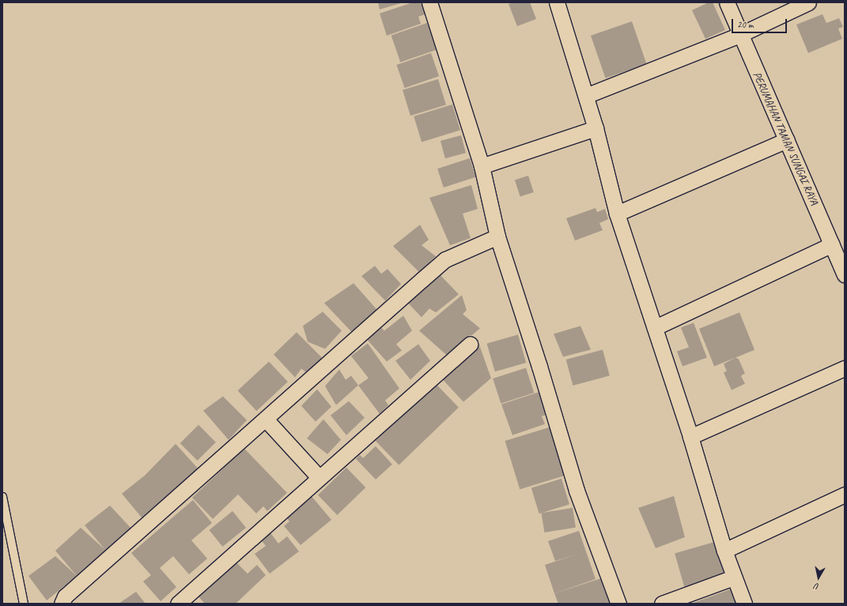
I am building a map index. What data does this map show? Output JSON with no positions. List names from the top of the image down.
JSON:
{
  "streets": {
    "street": ["PERUMAHAN TAMAN SUNGAI RAYA"]
  },
  "scale_bar": "20 m",
  "north": "bottom"
}
